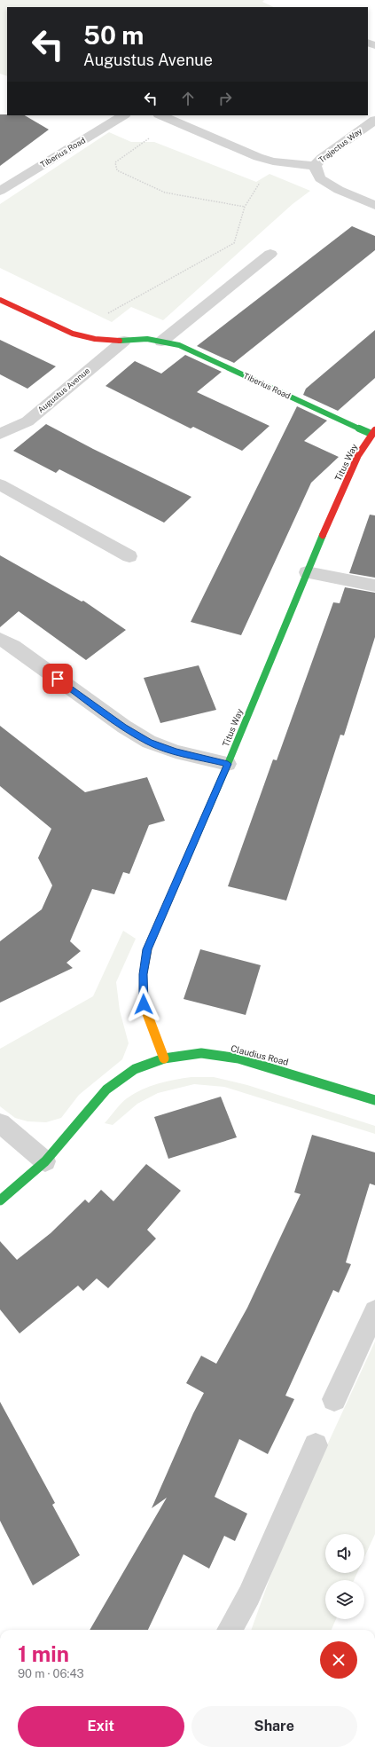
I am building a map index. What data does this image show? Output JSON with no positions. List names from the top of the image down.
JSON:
{
  "streets": {
    "street": [
      "Trajectus Way",
      "Tiberius Road",
      "Augustus Avenue",
      "Titus Way",
      "Claudius Road"
    ]
  },
  "crossings": [
    ["Tiberius Road", "Augustus Avenue"],
    ["Tiberius Road", "Titus Way"],
    ["Titus Way", "Claudius Road"]
  ],
  "page": {
    "turn": ["50 m", "Augustus Avenue"],
    "heading": ["1 min", "90 m · 06:43"],
    "buttons": ["Exit", "Share"]
  }
}
